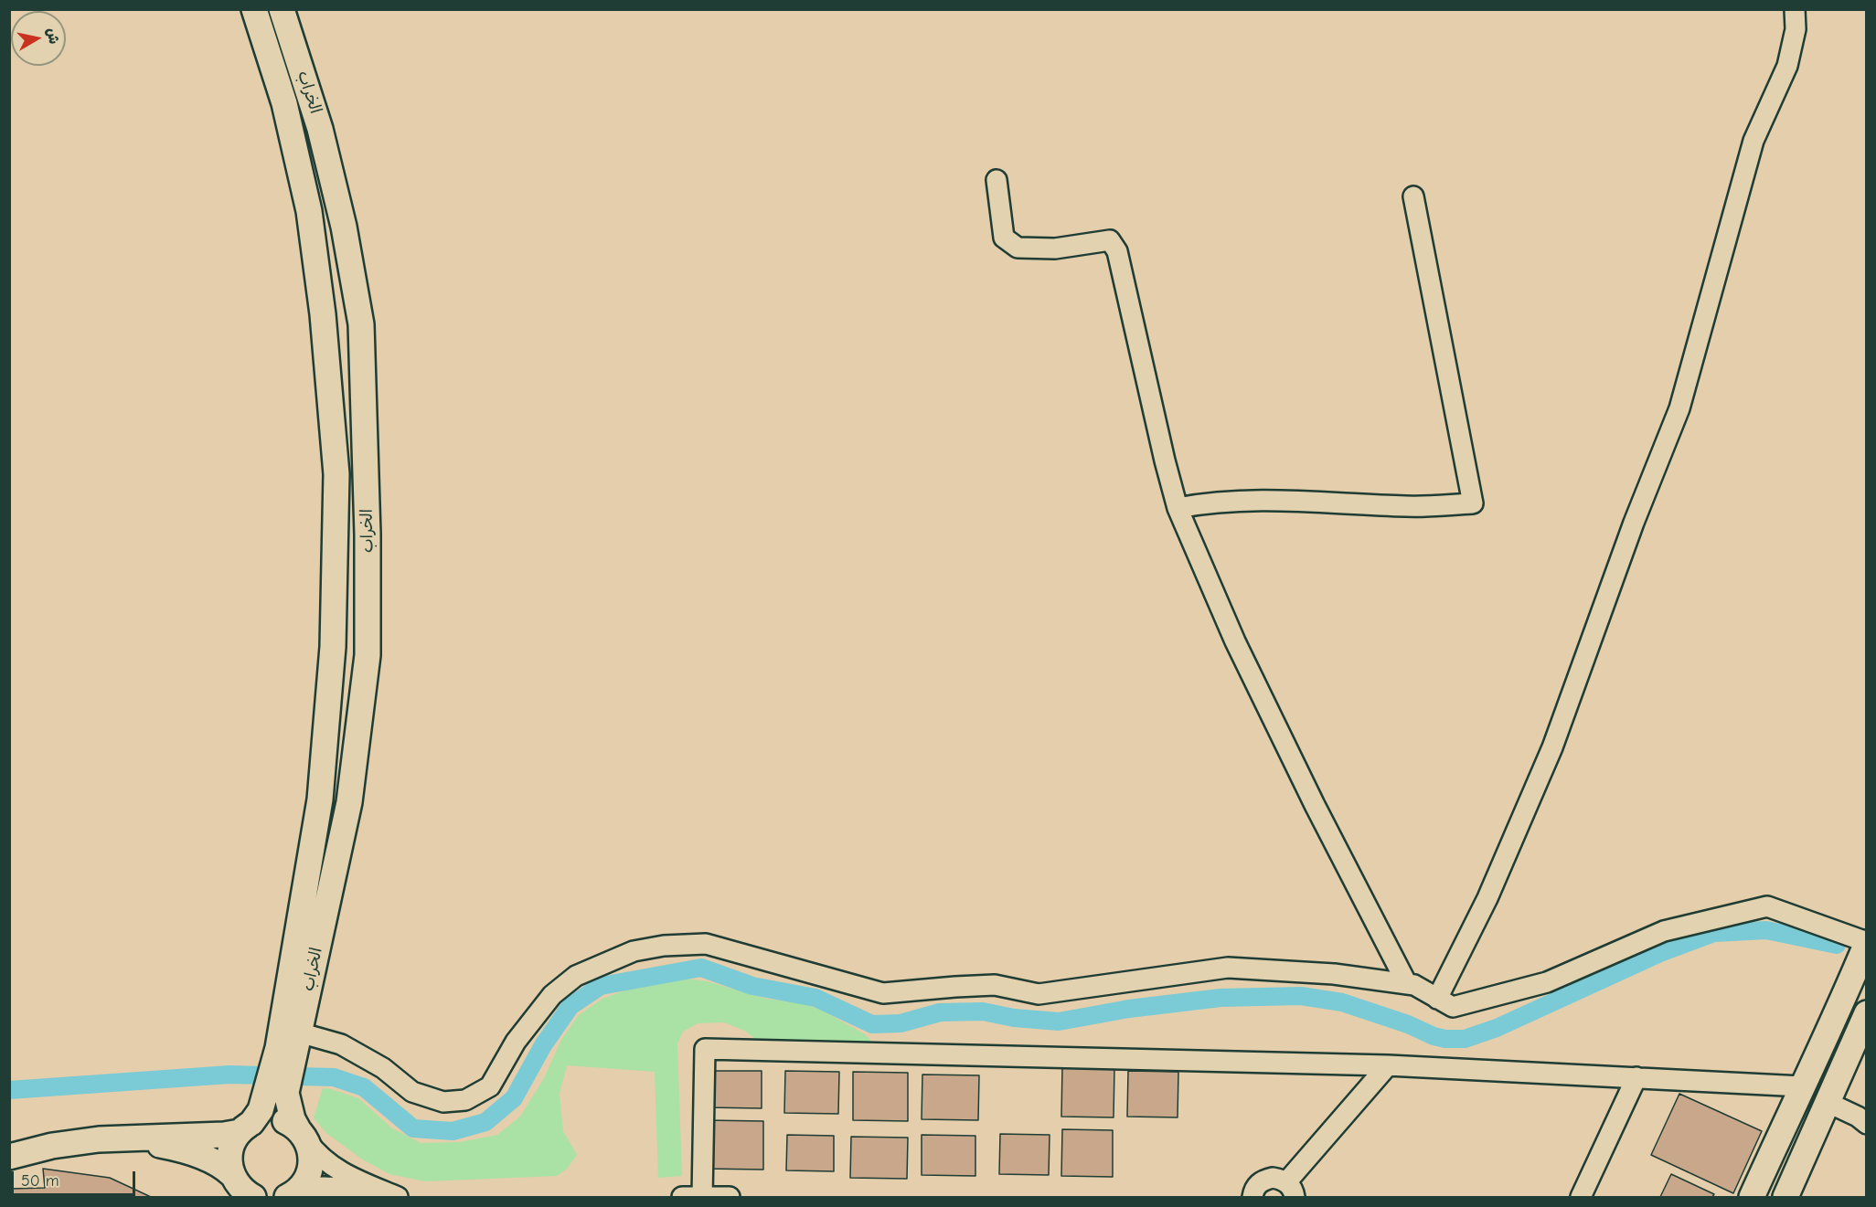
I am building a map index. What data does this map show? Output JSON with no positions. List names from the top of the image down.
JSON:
{
  "streets": {
    "main road": ["الخراب"]
  },
  "scale_bar": "50 m",
  "north": "right"
}
